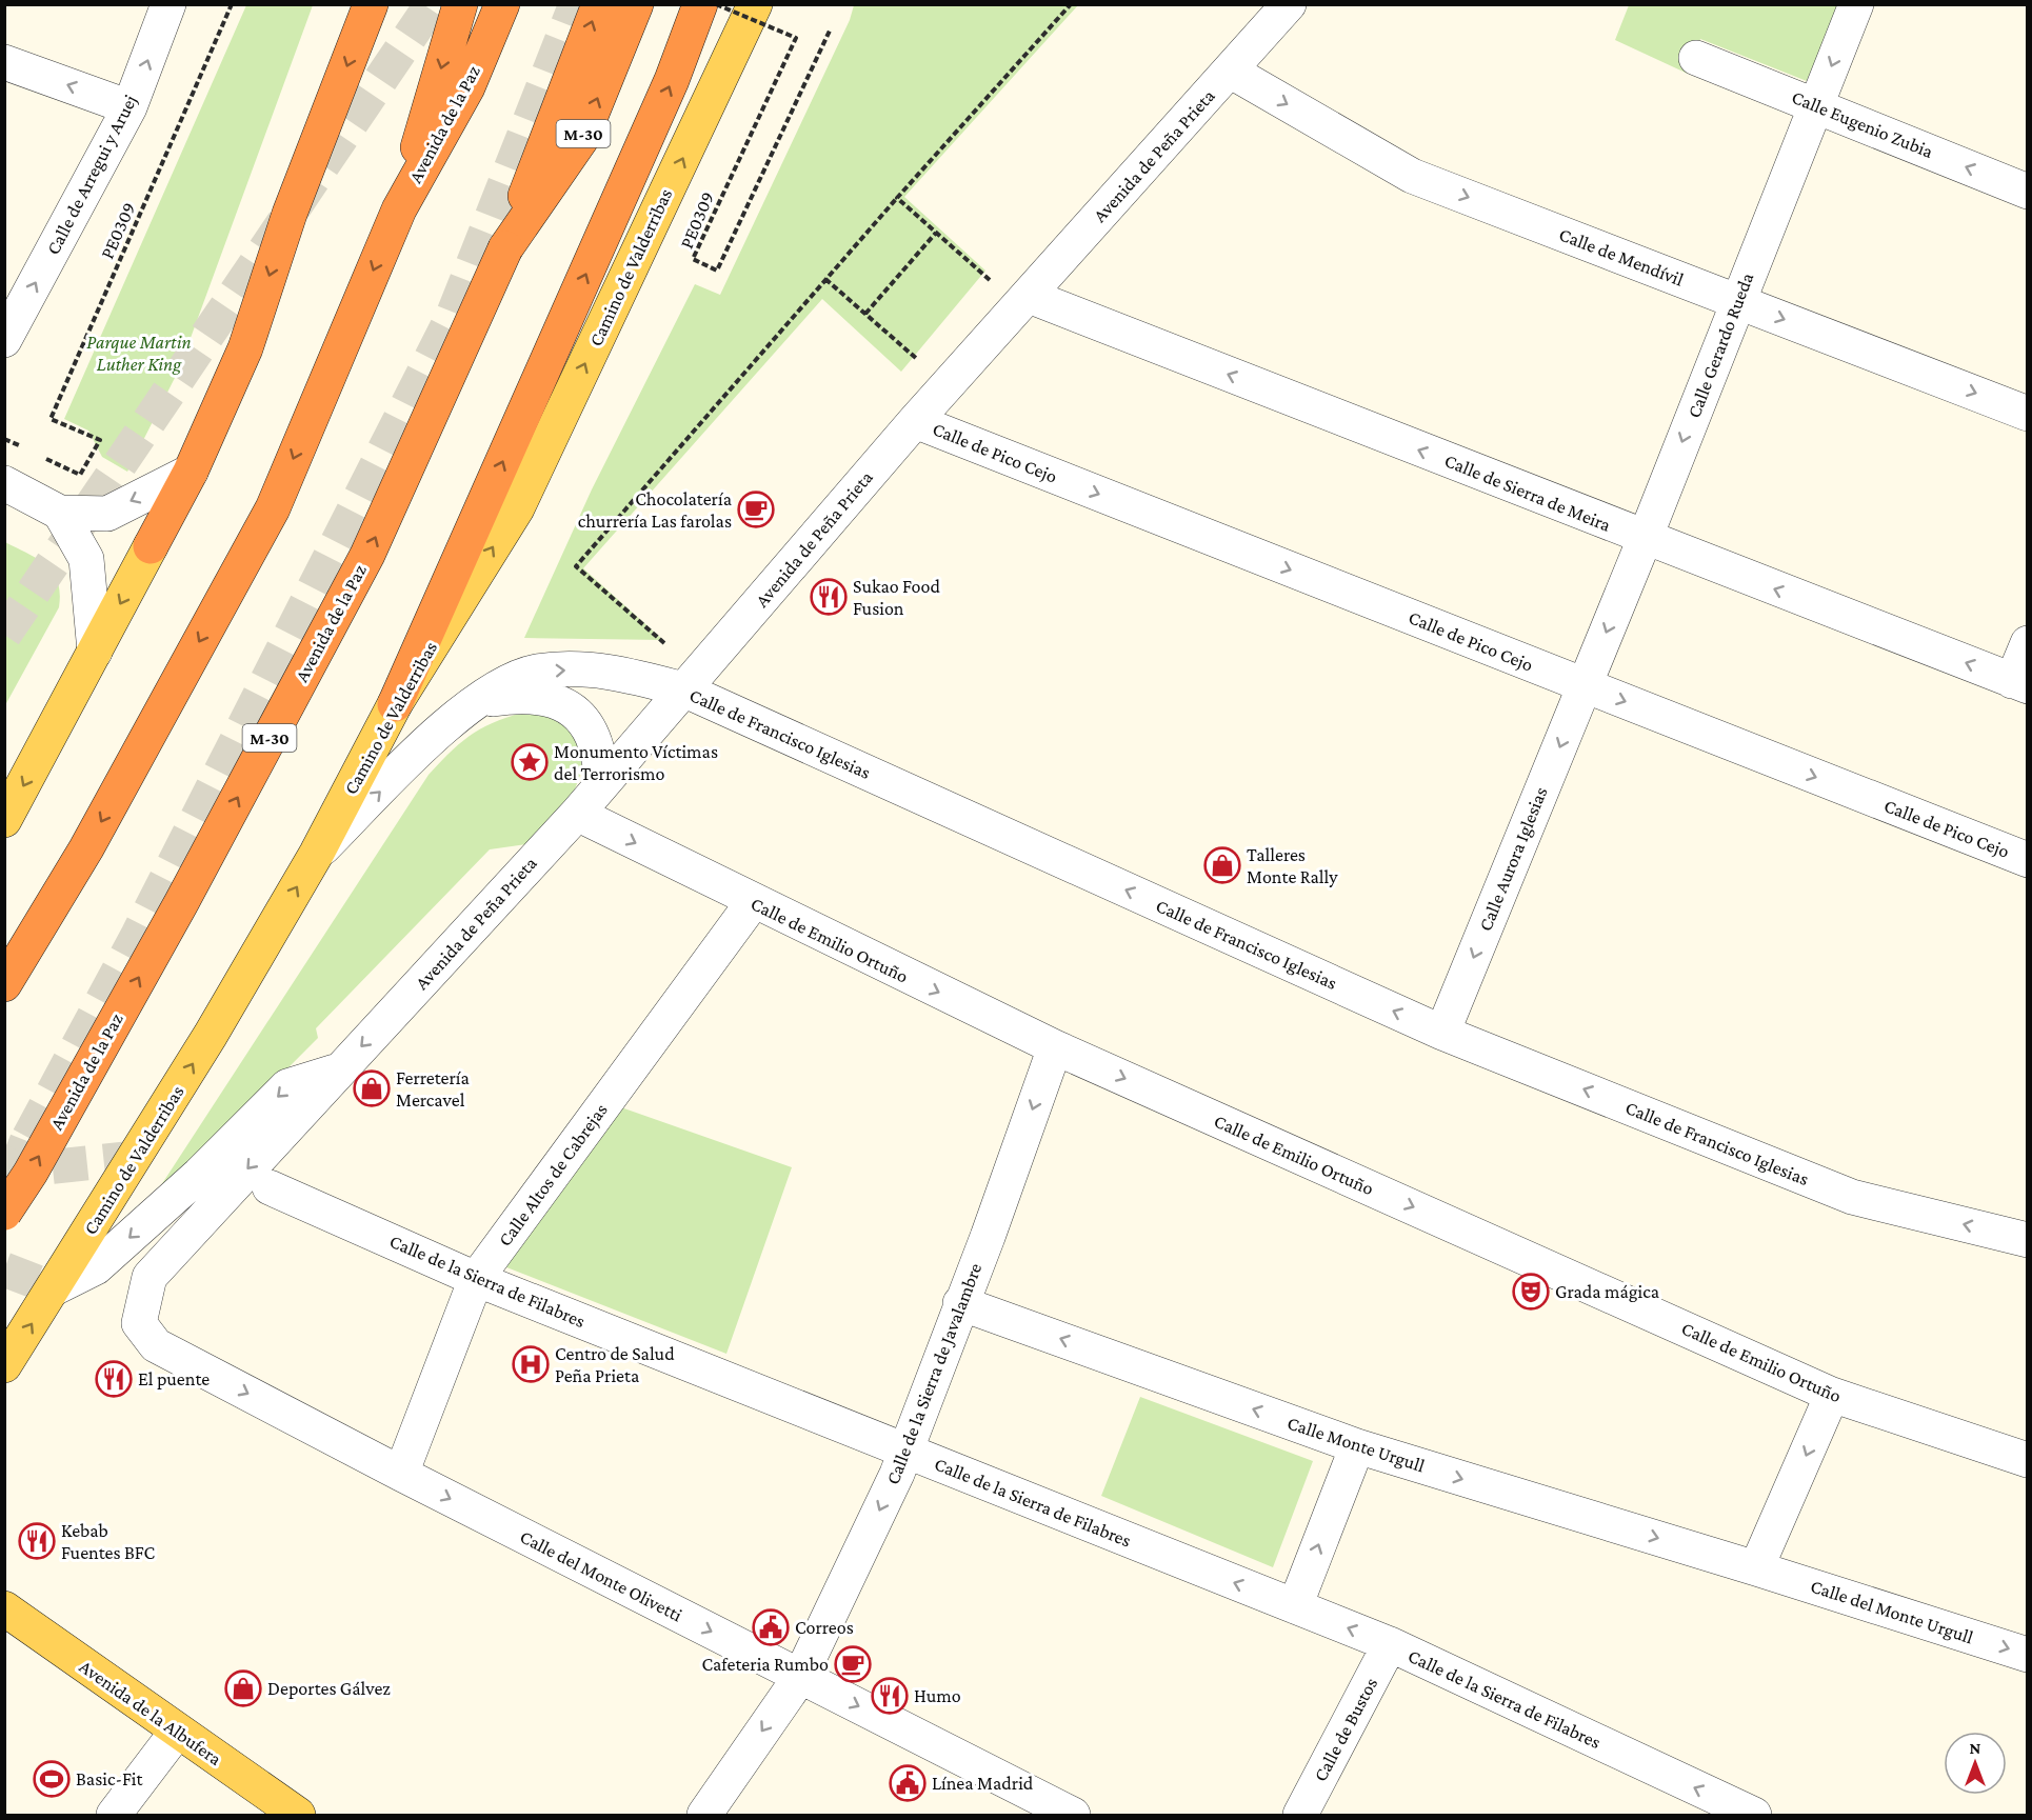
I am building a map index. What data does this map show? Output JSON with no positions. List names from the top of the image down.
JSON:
{
  "streets": {
    "highway": ["Avenida de la Paz", "M-30"],
    "main road": ["Camino de Valderribas", "Avenida de la Albufera"],
    "street": [
      "Calle Eugenio Zubia",
      "Avenida de Peña Prieta",
      "Calle de Arregui y Aruej",
      "Calle de Mendívil",
      "Calle Gerardo Rueda",
      "Calle de Pico Cejo",
      "Calle de Sierra de Meira",
      "Calle de Francisco Iglesias",
      "Calle Aurora Iglesias",
      "Calle de Emilio Ortuño",
      "Calle Altos de Cabrejas",
      "Calle de la Sierra de Filabres",
      "Calle de la Sierra de Javalambre",
      "Calle Monte Urgull",
      "Calle del Monte Olivetti",
      "Calle del Monte Urgull",
      "Calle de Bustos"
    ],
    "path": ["PE0309"]
  },
  "crossings": [
    ["Avenida de la Paz", "M-30"],
    ["Calle Eugenio Zubia", "Calle Gerardo Rueda"],
    ["Avenida de Peña Prieta", "Calle de Mendívil"],
    ["Avenida de Peña Prieta", "Camino de Valderribas"],
    ["Avenida de Peña Prieta", "Calle de Pico Cejo"],
    ["Avenida de Peña Prieta", "Calle de Sierra de Meira"],
    ["Avenida de Peña Prieta", "Calle de Francisco Iglesias"],
    ["Avenida de Peña Prieta", "Calle de Emilio Ortuño"],
    ["Avenida de Peña Prieta", "Calle del Monte Olivetti"],
    ["Calle de Mendívil", "Calle Gerardo Rueda"],
    ["Camino de Valderribas", "Calle de Francisco Iglesias"],
    ["Calle Gerardo Rueda", "Calle de Pico Cejo"],
    ["Calle Gerardo Rueda", "Calle de Sierra de Meira"],
    ["Calle Gerardo Rueda", "Calle Aurora Iglesias"],
    ["Calle de Pico Cejo", "Calle Aurora Iglesias"],
    ["Calle de Francisco Iglesias", "Calle Aurora Iglesias"],
    ["Calle de Emilio Ortuño", "Calle Altos de Cabrejas"],
    ["Calle de Emilio Ortuño", "Calle de la Sierra de Javalambre"],
    ["Calle Altos de Cabrejas", "Calle de la Sierra de Filabres"],
    ["Calle Altos de Cabrejas", "Calle del Monte Olivetti"],
    ["Calle de la Sierra de Filabres", "Calle de la Sierra de Javalambre"],
    ["Calle de la Sierra de Filabres", "Calle de Bustos"],
    ["Calle de la Sierra de Javalambre", "Calle Monte Urgull"],
    ["Calle de la Sierra de Javalambre", "Calle del Monte Olivetti"],
    ["Calle Monte Urgull", "Calle del Monte Urgull"]
  ],
  "one_way": [
    "Calle Eugenio Zubia",
    "Avenida de Peña Prieta",
    "Calle de Arregui y Aruej",
    "Calle de Mendívil",
    "Camino de Valderribas",
    "Calle Gerardo Rueda",
    "Calle de Pico Cejo",
    "Calle de Sierra de Meira",
    "Calle Aurora Iglesias",
    "Calle de Emilio Ortuño",
    "Calle de la Sierra de Filabres",
    "Calle de la Sierra de Javalambre",
    "Calle del Monte Olivetti",
    "Calle del Monte Urgull"
  ],
  "parks": ["Parque Martin Luther King"],
  "places": {
    "cafe": ["Chocolatería churrería Las farolas", "Cafeteria Rumbo"],
    "restaurant": [
      "Sukao Food Fusion",
      "El puente",
      "Kebab Fuentes BFC",
      "Humo"
    ],
    "place": ["Monumento Víctimas del Terrorismo"],
    "shop": ["Talleres Monte Rally", "Ferretería Mercavel", "Deportes Gálvez"],
    "theatre": ["Grada mágica"],
    "hospital": ["Centro de Salud Peña Prieta"],
    "public building": ["Correos", "Línea Madrid"],
    "sports": ["Basic-Fit"]
  },
  "north": "top"
}
